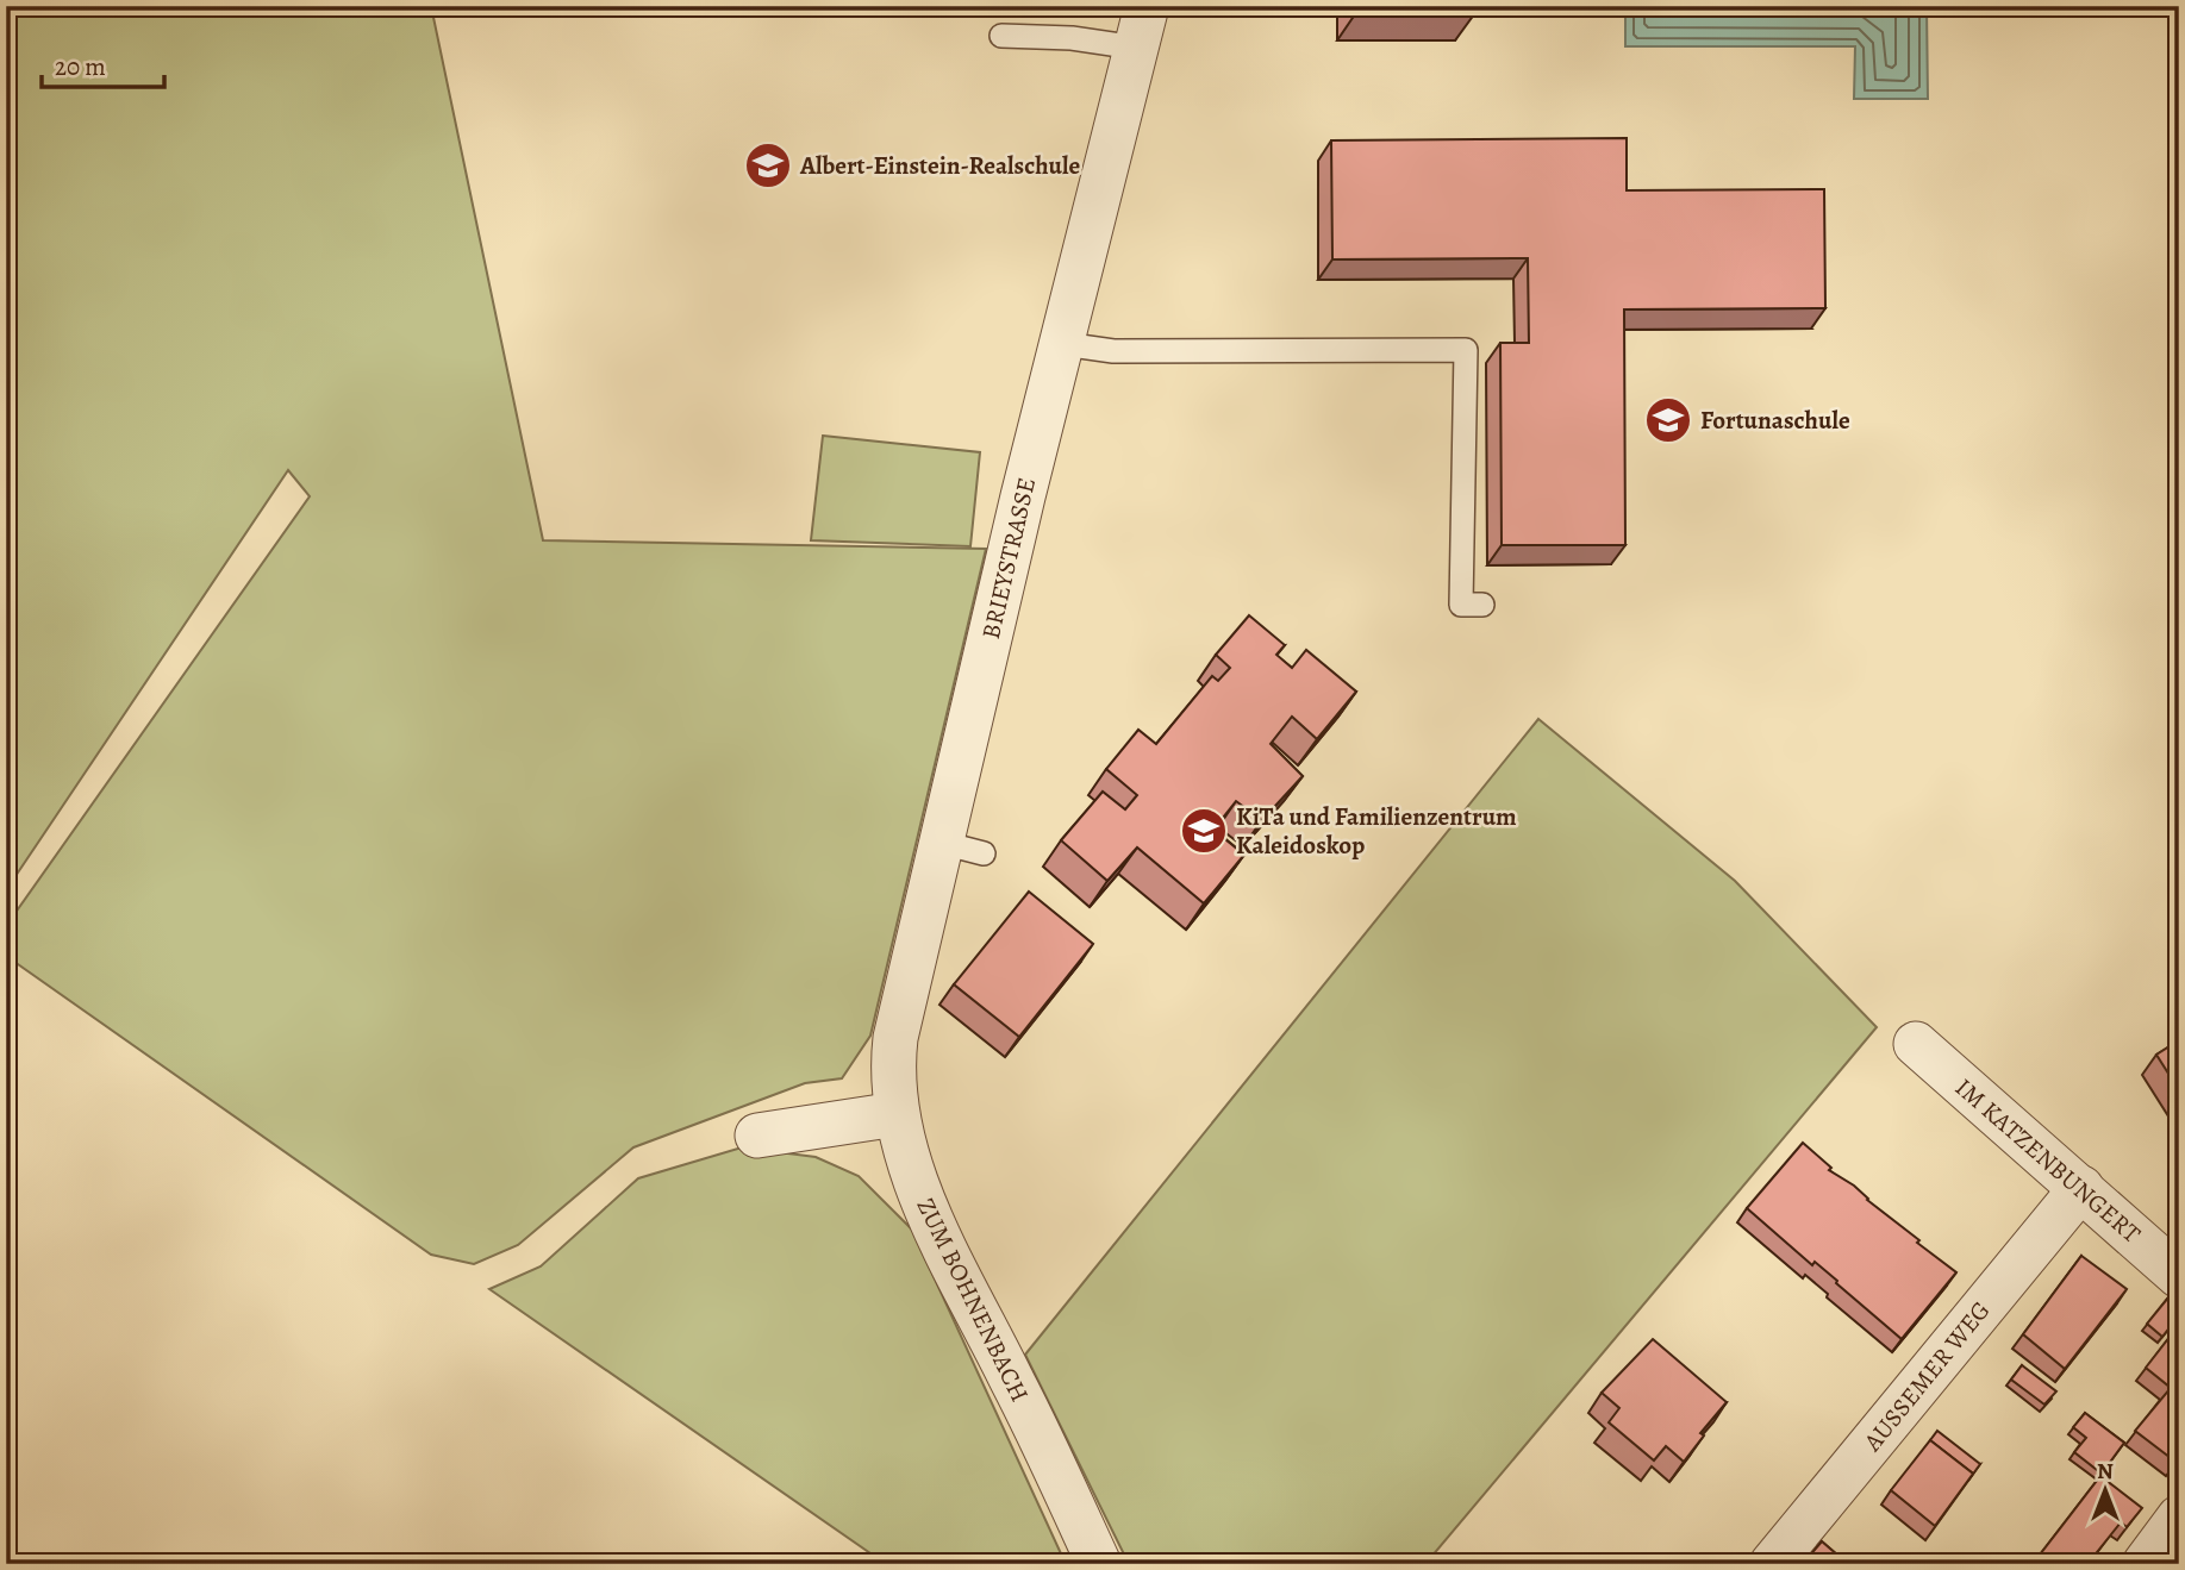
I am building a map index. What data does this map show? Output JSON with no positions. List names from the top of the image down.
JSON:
{
  "streets": {
    "street": [
      "BRIEYSTRASSE",
      "IM KATZENBUNGERT",
      "ZUM BOHNENBACH",
      "AUSSEMER WEG"
    ]
  },
  "crossings": [
    ["BRIEYSTRASSE", "ZUM BOHNENBACH"],
    ["IM KATZENBUNGERT", "AUSSEMER WEG"]
  ],
  "places": {
    "school or university": ["Albert-Einstein-Realschule", "Fortunaschule", "KiTa und Familienzentrum Kaleidoskop"]
  },
  "scale_bar": "20 m",
  "north": "top"
}
